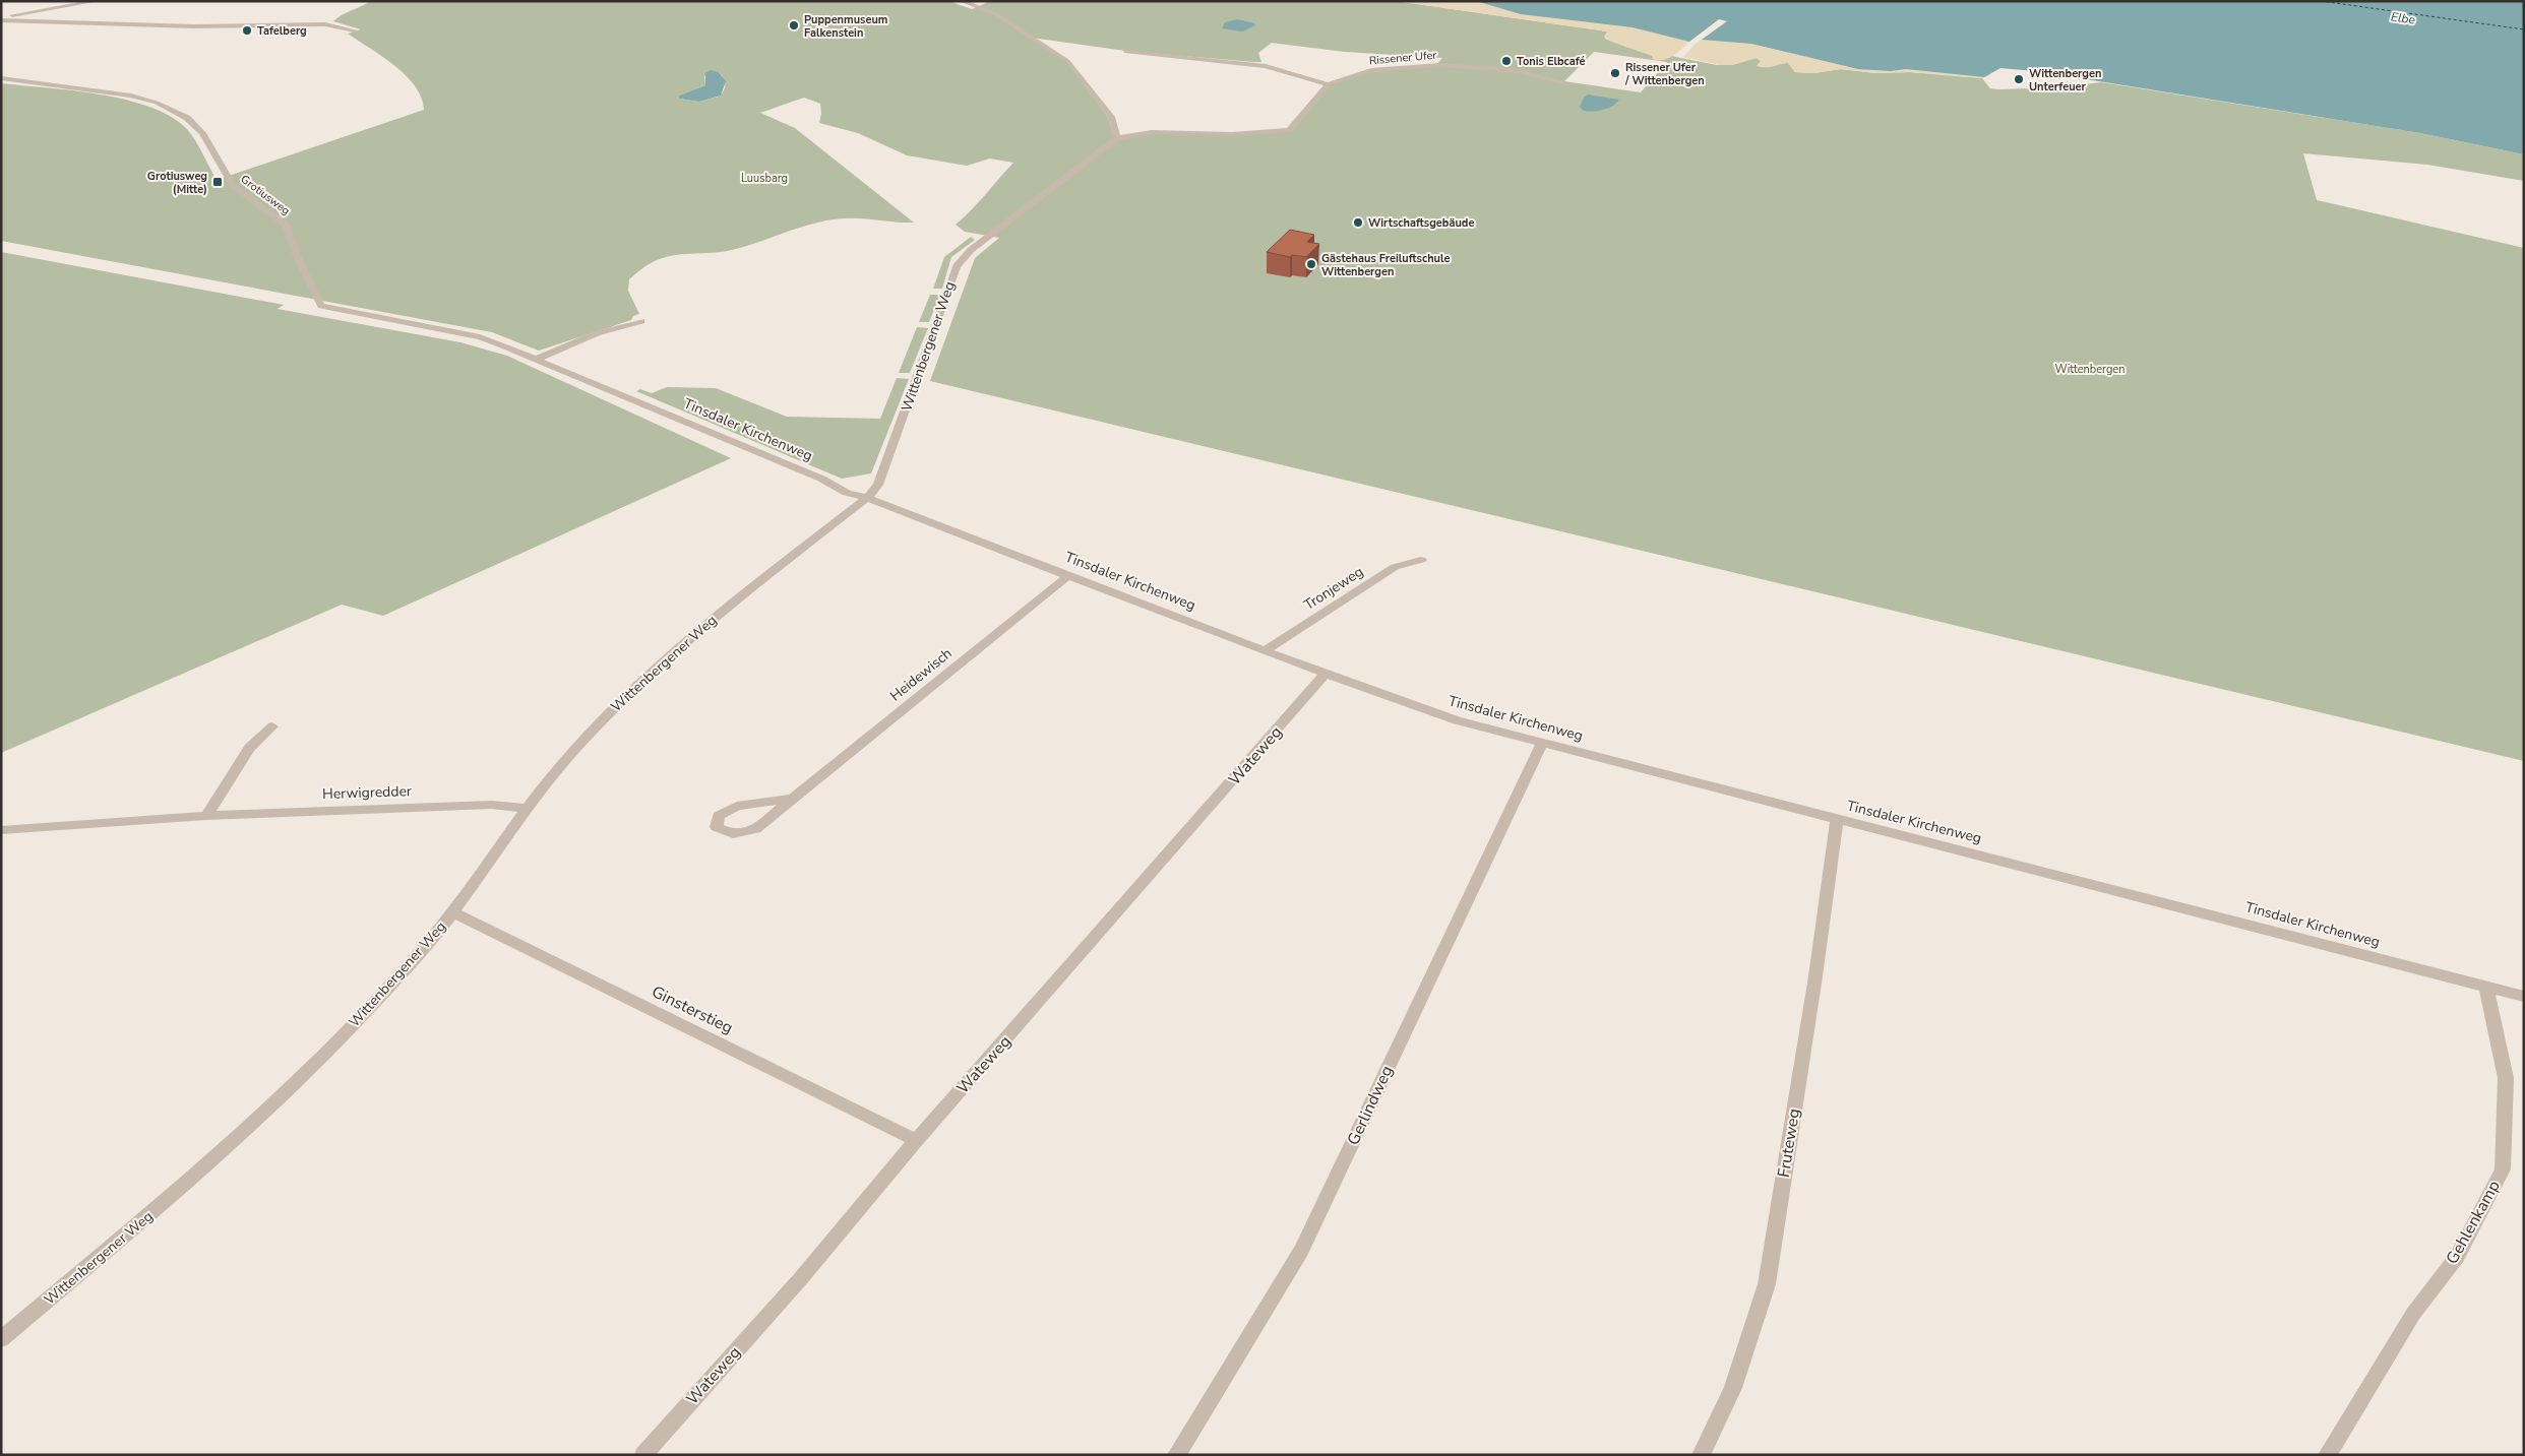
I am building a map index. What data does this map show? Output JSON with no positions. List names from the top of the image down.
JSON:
{
  "streets": {
    "street": [
      "Rissener Ufer",
      "Grotiusweg",
      "Wittenbergener Weg",
      "Tinsdaler Kirchenweg",
      "Tronjeweg",
      "Heidewisch",
      "Wateweg",
      "Herwigredder",
      "Ginsterstieg",
      "Gerlindweg",
      "Fruteweg",
      "Gehlenkamp"
    ]
  },
  "crossings": [
    ["Rissener Ufer", "Wittenbergener Weg"],
    ["Grotiusweg", "Tinsdaler Kirchenweg"],
    ["Wittenbergener Weg", "Tinsdaler Kirchenweg"],
    ["Wittenbergener Weg", "Herwigredder"],
    ["Wittenbergener Weg", "Ginsterstieg"],
    ["Tinsdaler Kirchenweg", "Tronjeweg"],
    ["Tinsdaler Kirchenweg", "Heidewisch"],
    ["Tinsdaler Kirchenweg", "Wateweg"],
    ["Tinsdaler Kirchenweg", "Gerlindweg"],
    ["Tinsdaler Kirchenweg", "Fruteweg"],
    ["Tinsdaler Kirchenweg", "Gehlenkamp"],
    ["Wateweg", "Ginsterstieg"]
  ],
  "water": ["Elbe"],
  "parks": ["Luusbarg", "Wittenbergen"],
  "places": {
    "other": [
      "Puppenmuseum Falkenstein",
      "Tafelberg",
      "Tonis Elbcafé",
      "Rissener Ufer / Wittenbergen",
      "Wittenbergen Unterfeuer",
      "Wirtschaftsgebäude",
      "Gästehaus Freiluftschule Wittenbergen"
    ],
    "transit": ["Grotiusweg (Mitte)"]
  }
}
